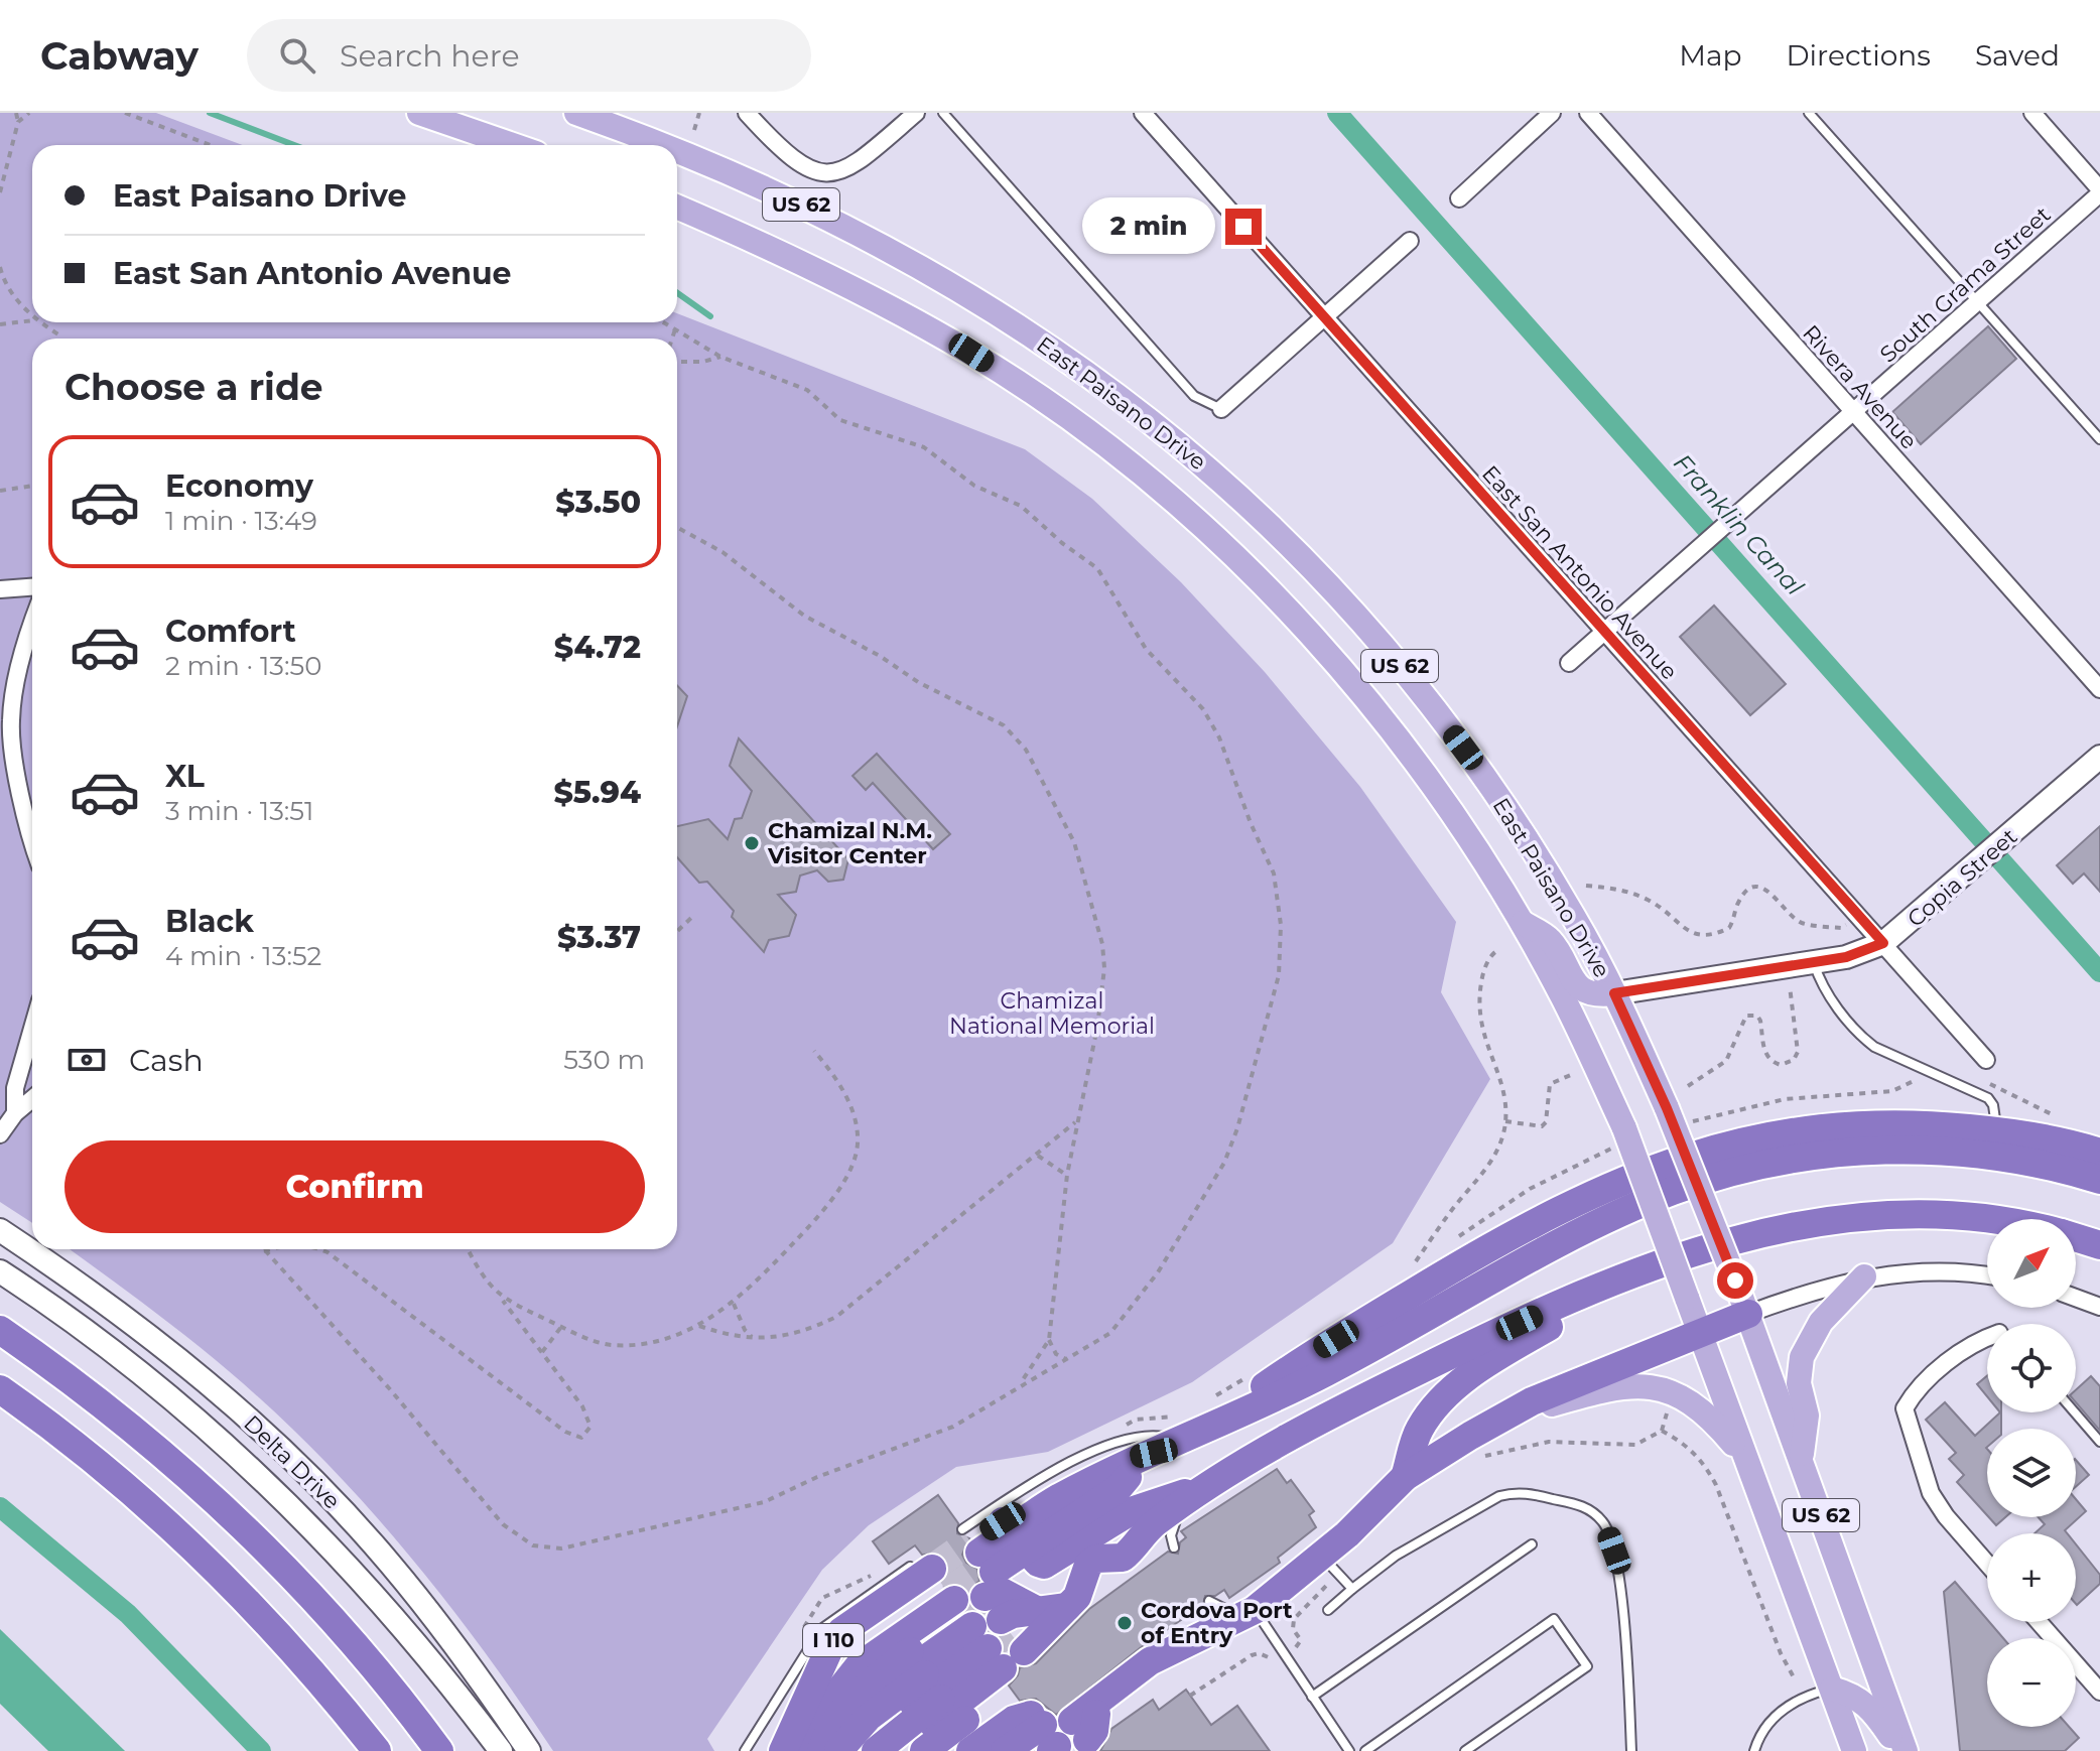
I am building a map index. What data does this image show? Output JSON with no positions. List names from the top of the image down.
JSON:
{
  "streets": {
    "highway": ["I 110"],
    "main road": [
      "US 62",
      "East Paisano Drive",
      "Copia Street",
      "Delta Drive"
    ],
    "street": ["South Grama Street", "Rivera Avenue", "East San Antonio Avenue"]
  },
  "crossings": [
    ["South Grama Street", "Rivera Avenue"],
    ["South Grama Street", "East San Antonio Avenue"],
    ["East Paisano Drive", "Copia Street"],
    ["East San Antonio Avenue", "Copia Street"]
  ],
  "water": ["Franklin Canal"],
  "parks": ["Chamizal National Memorial"],
  "places": ["Chamizal N.M. Visitor Center", "Cordova Port of Entry"],
  "north": "top right",
  "page": {
    "header": "Cabway",
    "search": "Search here",
    "nav": ["Map", "Directions", "Saved"],
    "banner": ["East Paisano Drive", "East San Antonio Avenue"],
    "bubble": "2 min",
    "heading": "Choose a ride",
    "list": [
      {
        "name": "Economy",
        "note": "1 min · 13:49",
        "value": "$3.50"
      },
      {
        "name": "Comfort",
        "note": "2 min · 13:50",
        "value": "$4.72"
      },
      {
        "name": "XL",
        "note": "3 min · 13:51",
        "value": "$5.94"
      },
      {
        "name": "Black",
        "note": "4 min · 13:52",
        "value": "$3.37"
      }
    ],
    "pay": ["Cash", "530 m"],
    "buttons": "Confirm",
    "map_buttons": ["+", "−"]
  }
}
